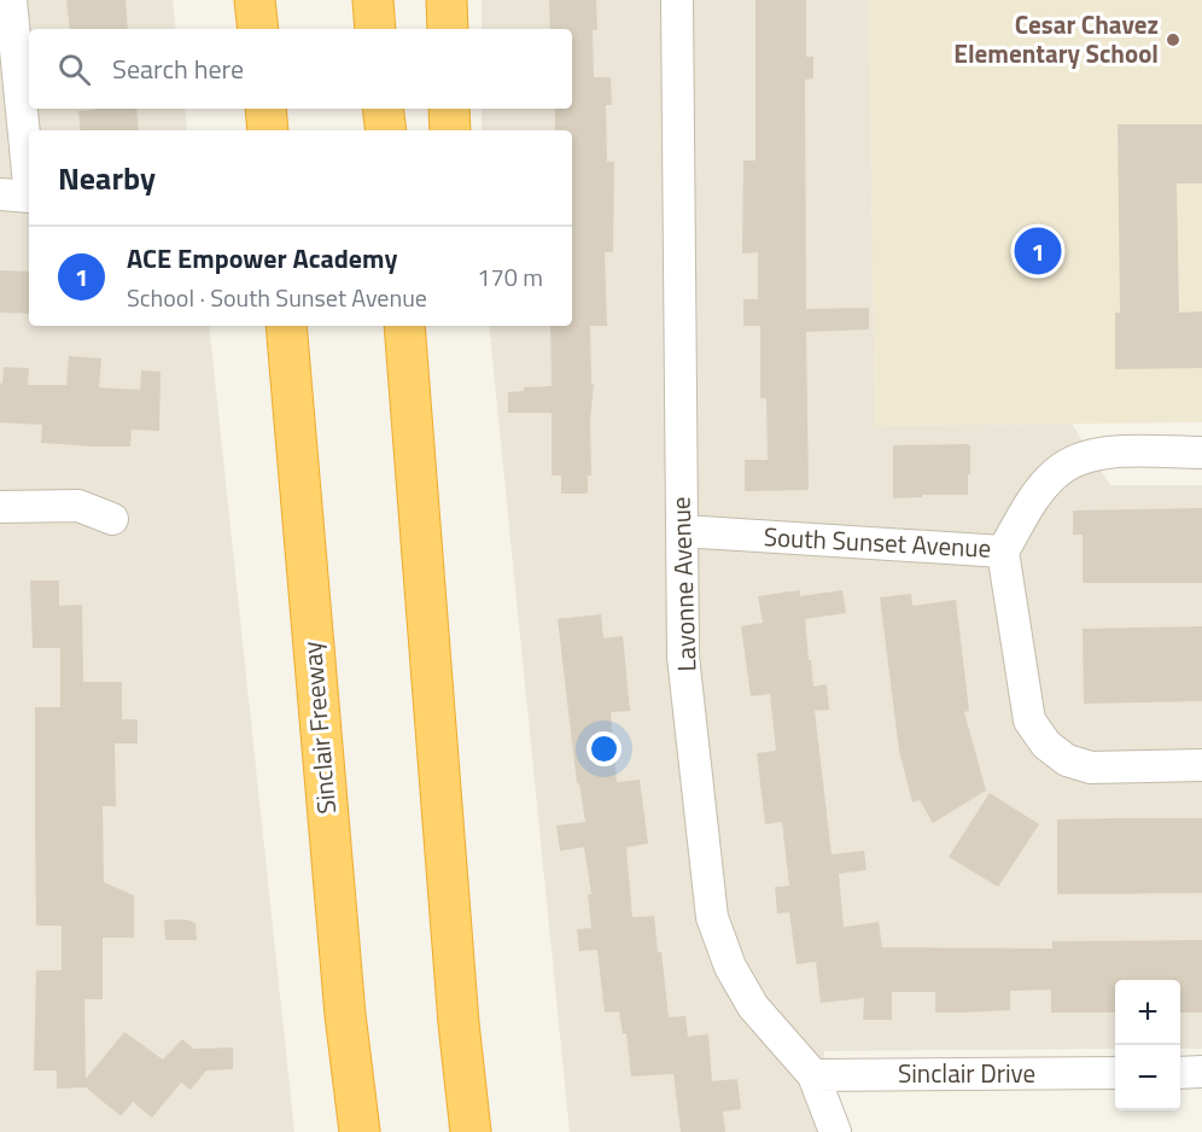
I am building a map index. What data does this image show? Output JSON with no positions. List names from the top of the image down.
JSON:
{
  "streets": {
    "highway": ["Sinclair Freeway"],
    "street": ["South Sunset Avenue", "Lavonne Avenue", "Sinclair Drive"]
  },
  "crossings": [
    ["South Sunset Avenue", "Lavonne Avenue"],
    ["Lavonne Avenue", "Sinclair Drive"]
  ],
  "places": ["Cesar Chavez Elementary School"],
  "page": {
    "search": "Search here",
    "heading": "Nearby",
    "pins": "1",
    "list": [
      {
        "mark": "1",
        "name": "ACE Empower Academy",
        "note": "School · South Sunset Avenue",
        "value": "170 m"
      }
    ],
    "map_buttons": ["+", "−"]
  }
}
